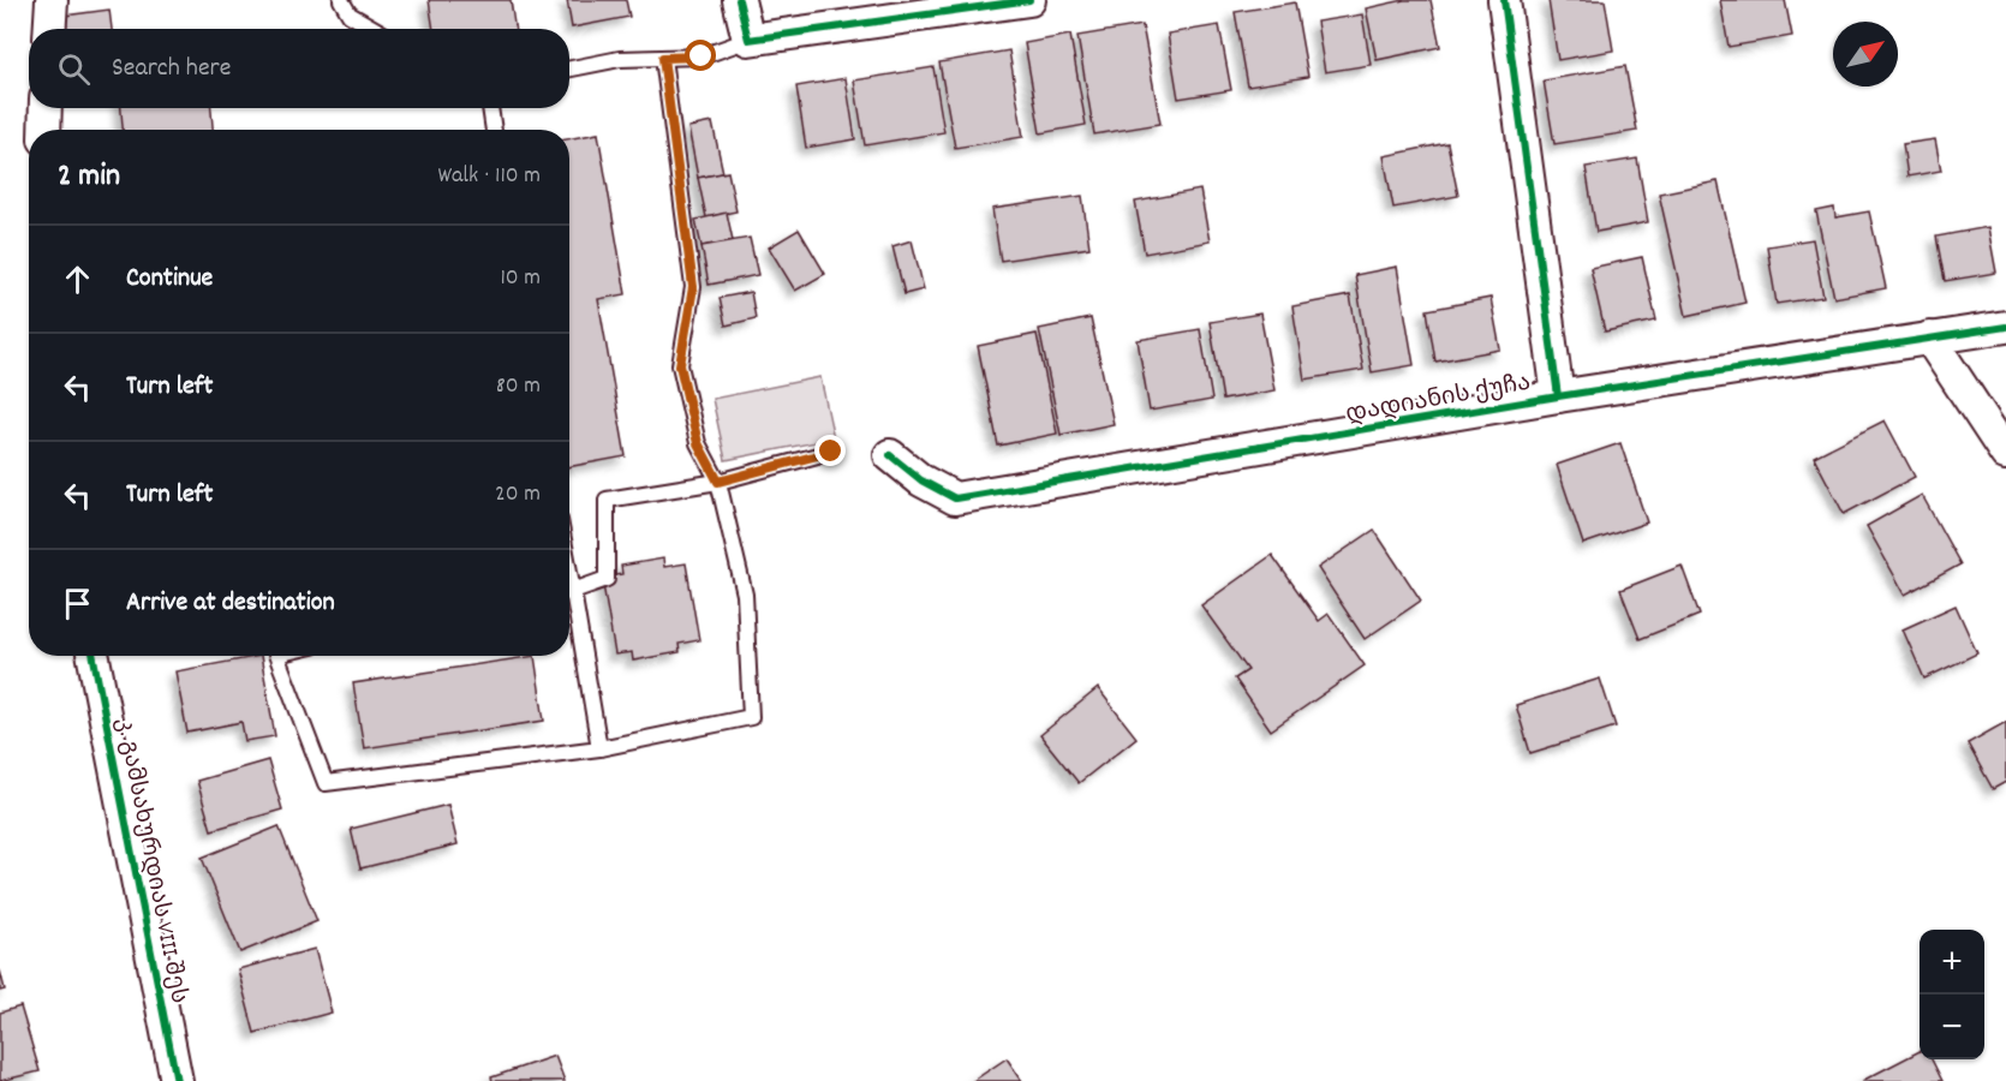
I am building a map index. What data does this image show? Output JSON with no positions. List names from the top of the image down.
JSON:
{
  "streets": {
    "street": ["დადიანის ქუჩა", "კ. გამსახურდიას VIII შეს"]
  },
  "north": "top right",
  "page": {
    "search": "Search here",
    "heading": ["2 min", "Walk · 110 m"],
    "list": [
      ["Continue", "10 m"],
      ["Turn left", "80 m"],
      ["Turn left", "20 m"],
      "Arrive at destination"
    ],
    "map_buttons": ["+", "−"]
  }
}
